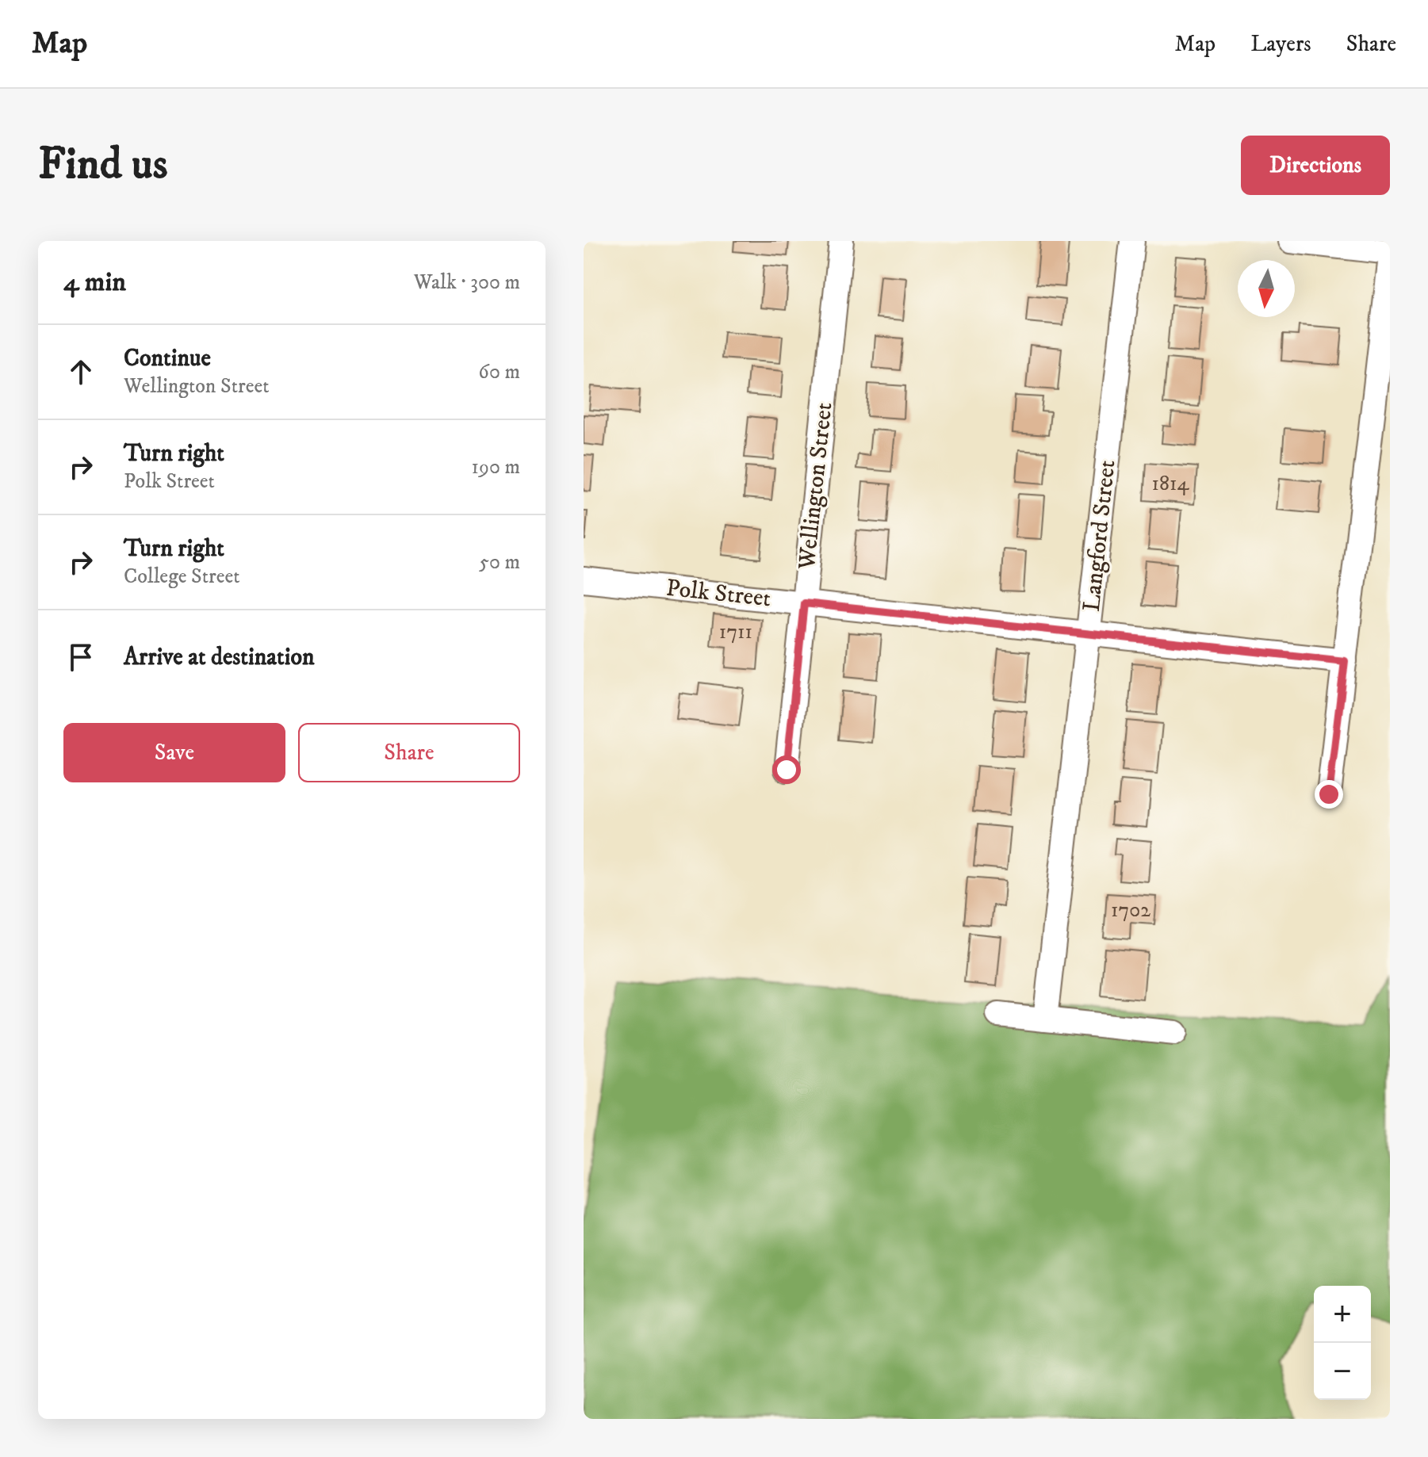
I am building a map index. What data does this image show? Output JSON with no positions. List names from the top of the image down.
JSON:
{
  "streets": {
    "street": ["Wellington Street", "Langford Street", "Polk Street"]
  },
  "crossings": [
    ["Wellington Street", "Polk Street"],
    ["Langford Street", "Polk Street"]
  ],
  "house_numbers": ["1814", "1711", "1702"],
  "north": "bottom",
  "page": {
    "header": "Map",
    "nav": ["Map", "Layers", "Share"],
    "buttons": [
      "Directions",
      ["Save", "Share"]
    ],
    "title": "Find us",
    "heading": ["4 min", "Walk · 300 m"],
    "list": [
      ["Continue", "Wellington Street", "60 m"],
      ["Turn right", "Polk Street", "190 m"],
      ["Turn right", "College Street", "50 m"],
      "Arrive at destination"
    ],
    "map_buttons": ["+", "−"]
  }
}
